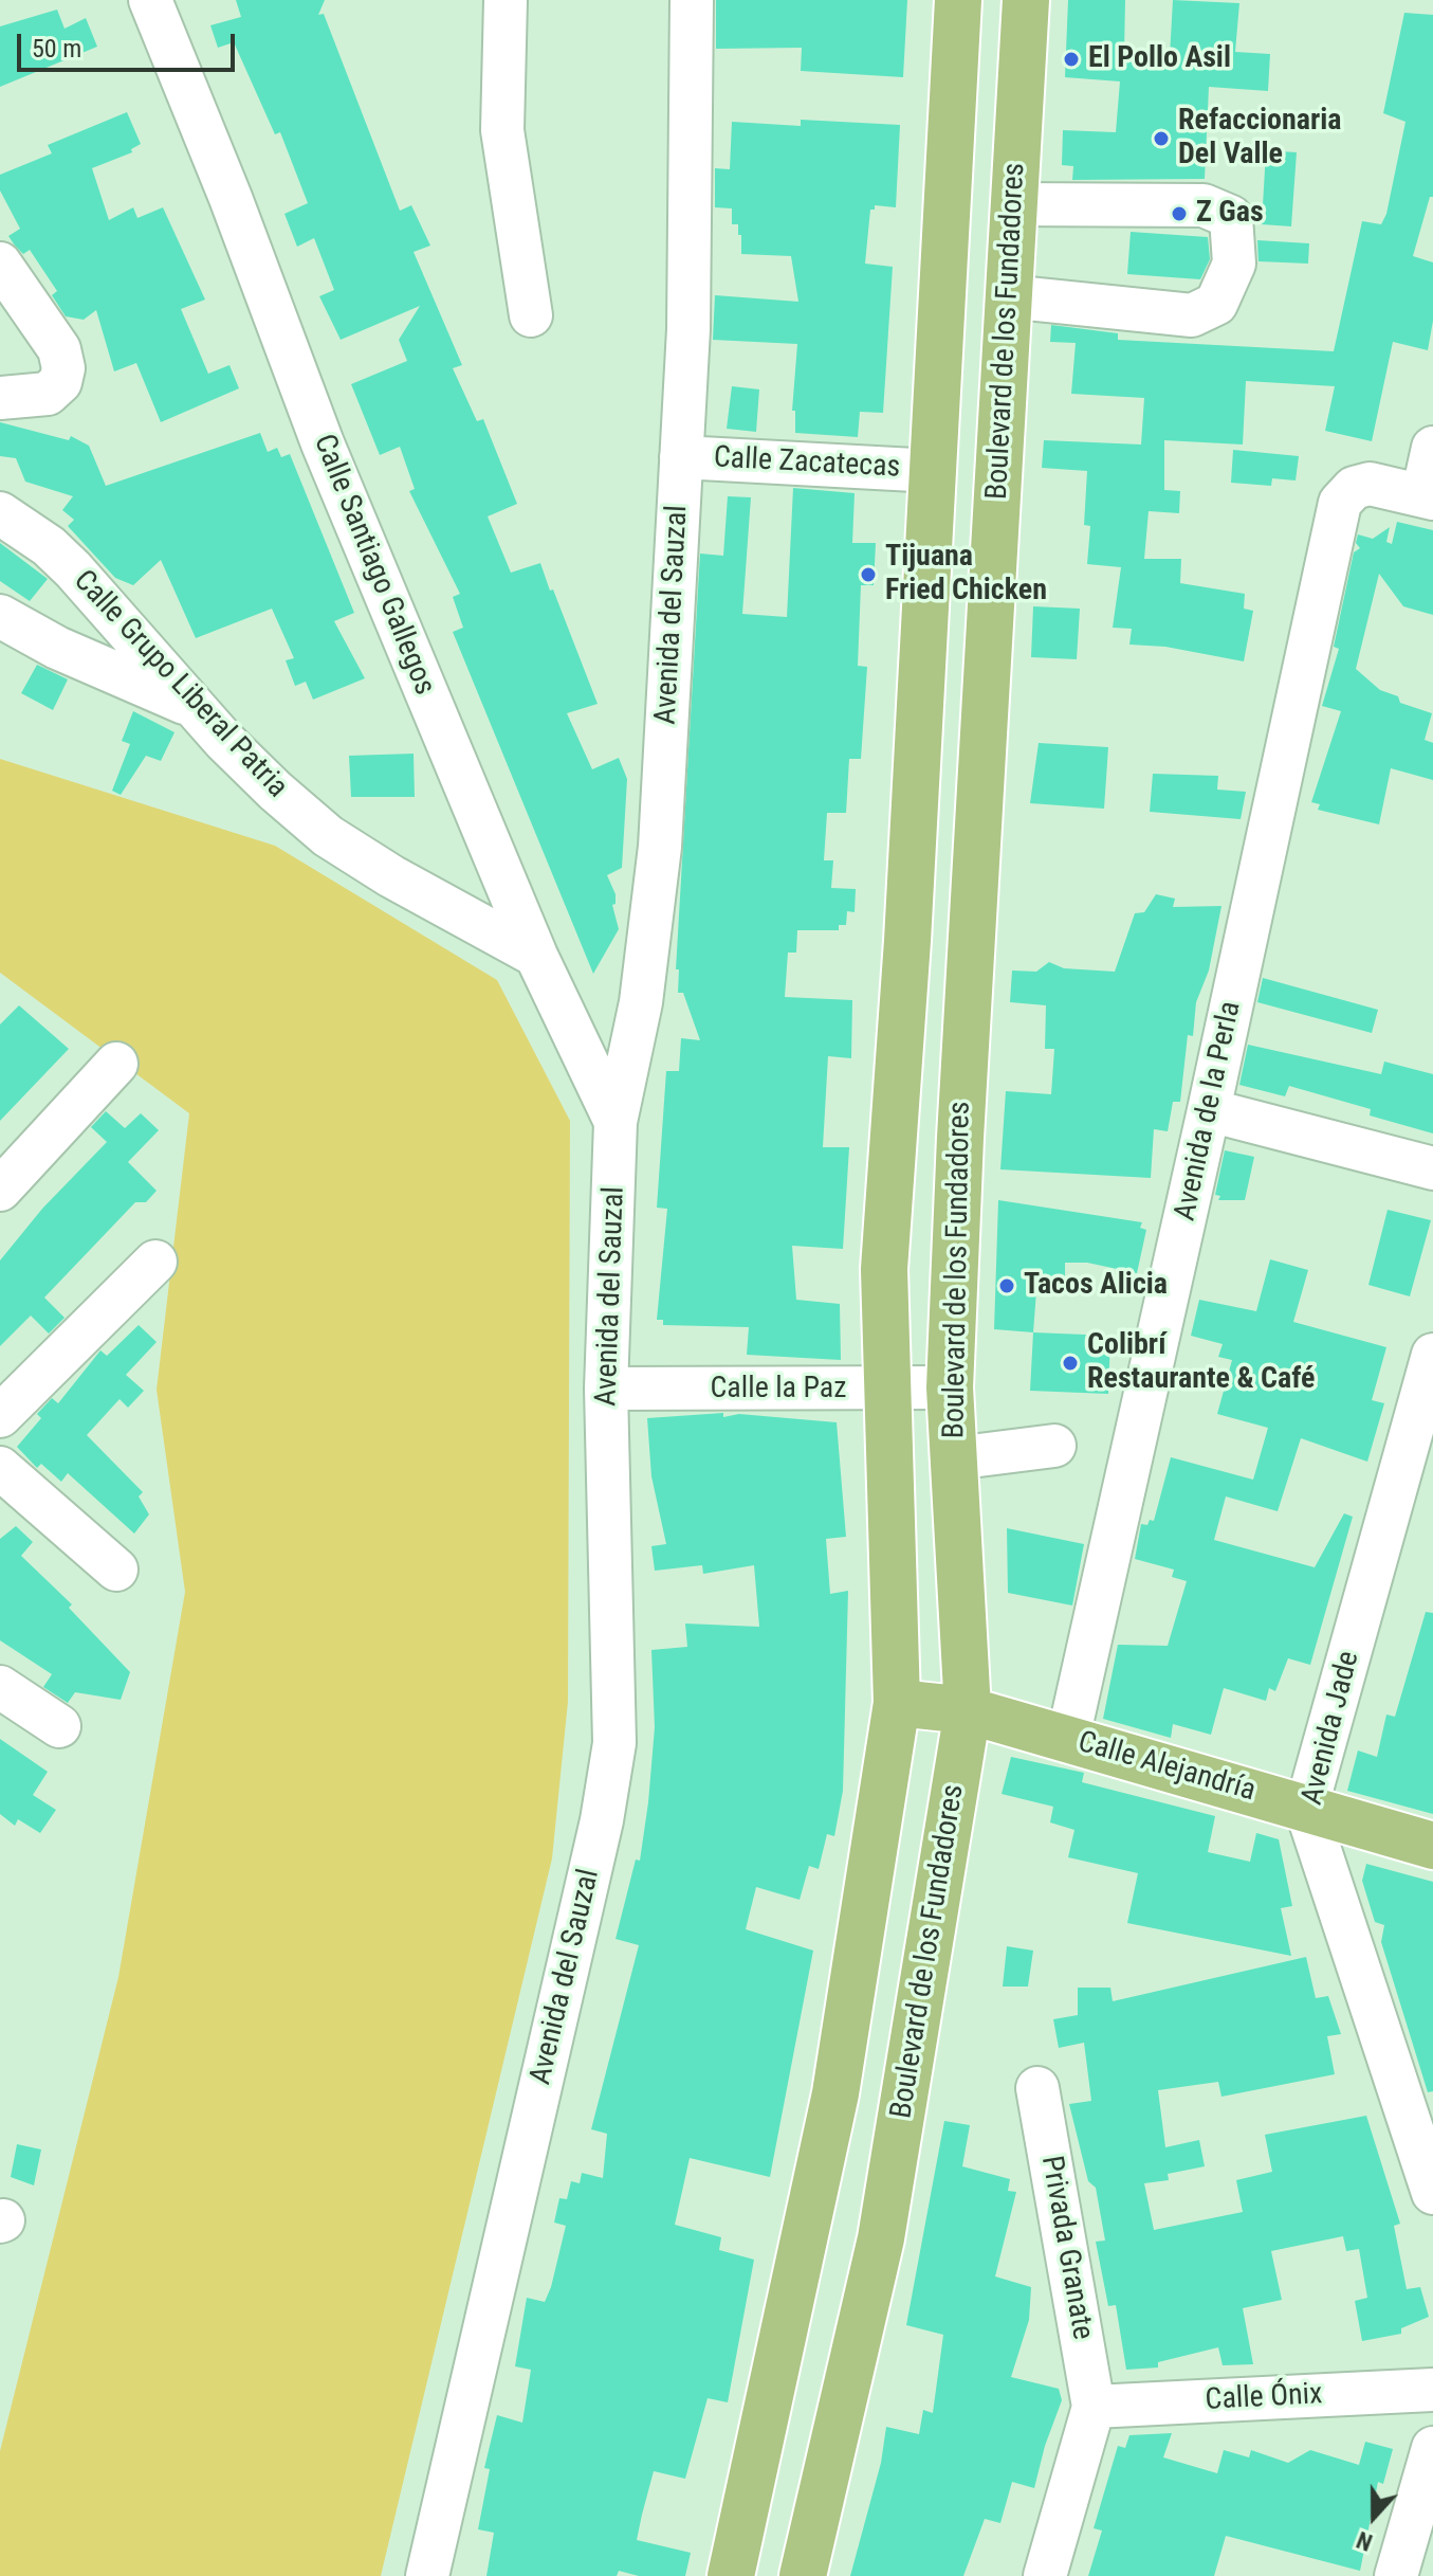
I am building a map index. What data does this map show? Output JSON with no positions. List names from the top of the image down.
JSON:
{
  "streets": {
    "main road": ["Boulevard de los Fundadores", "Calle Alejandría"],
    "street": [
      "Calle Zacatecas",
      "Calle Santiago Gallegos",
      "Avenida del Sauzal",
      "Calle Grupo Liberal Patria",
      "Avenida de la Perla",
      "Calle la Paz",
      "Avenida Jade",
      "Privada Granate",
      "Calle Ónix"
    ]
  },
  "crossings": [
    ["Boulevard de los Fundadores", "Calle la Paz"],
    ["Boulevard de los Fundadores", "Calle Alejandría"],
    ["Calle Zacatecas", "Avenida del Sauzal"],
    ["Calle Santiago Gallegos", "Avenida del Sauzal"],
    ["Calle Santiago Gallegos", "Calle Grupo Liberal Patria"],
    ["Avenida del Sauzal", "Calle la Paz"],
    ["Avenida de la Perla", "Calle Alejandría"],
    ["Avenida Jade", "Calle Alejandría"],
    ["Privada Granate", "Calle Ónix"]
  ],
  "places": [
    "El Pollo Asil",
    "Refaccionaria Del Valle",
    "Z Gas",
    "Tijuana Fried Chicken",
    "Tacos Alicia",
    "Colibrí Restaurante & Café"
  ],
  "scale_bar": "50 m",
  "north": "bottom"
}
